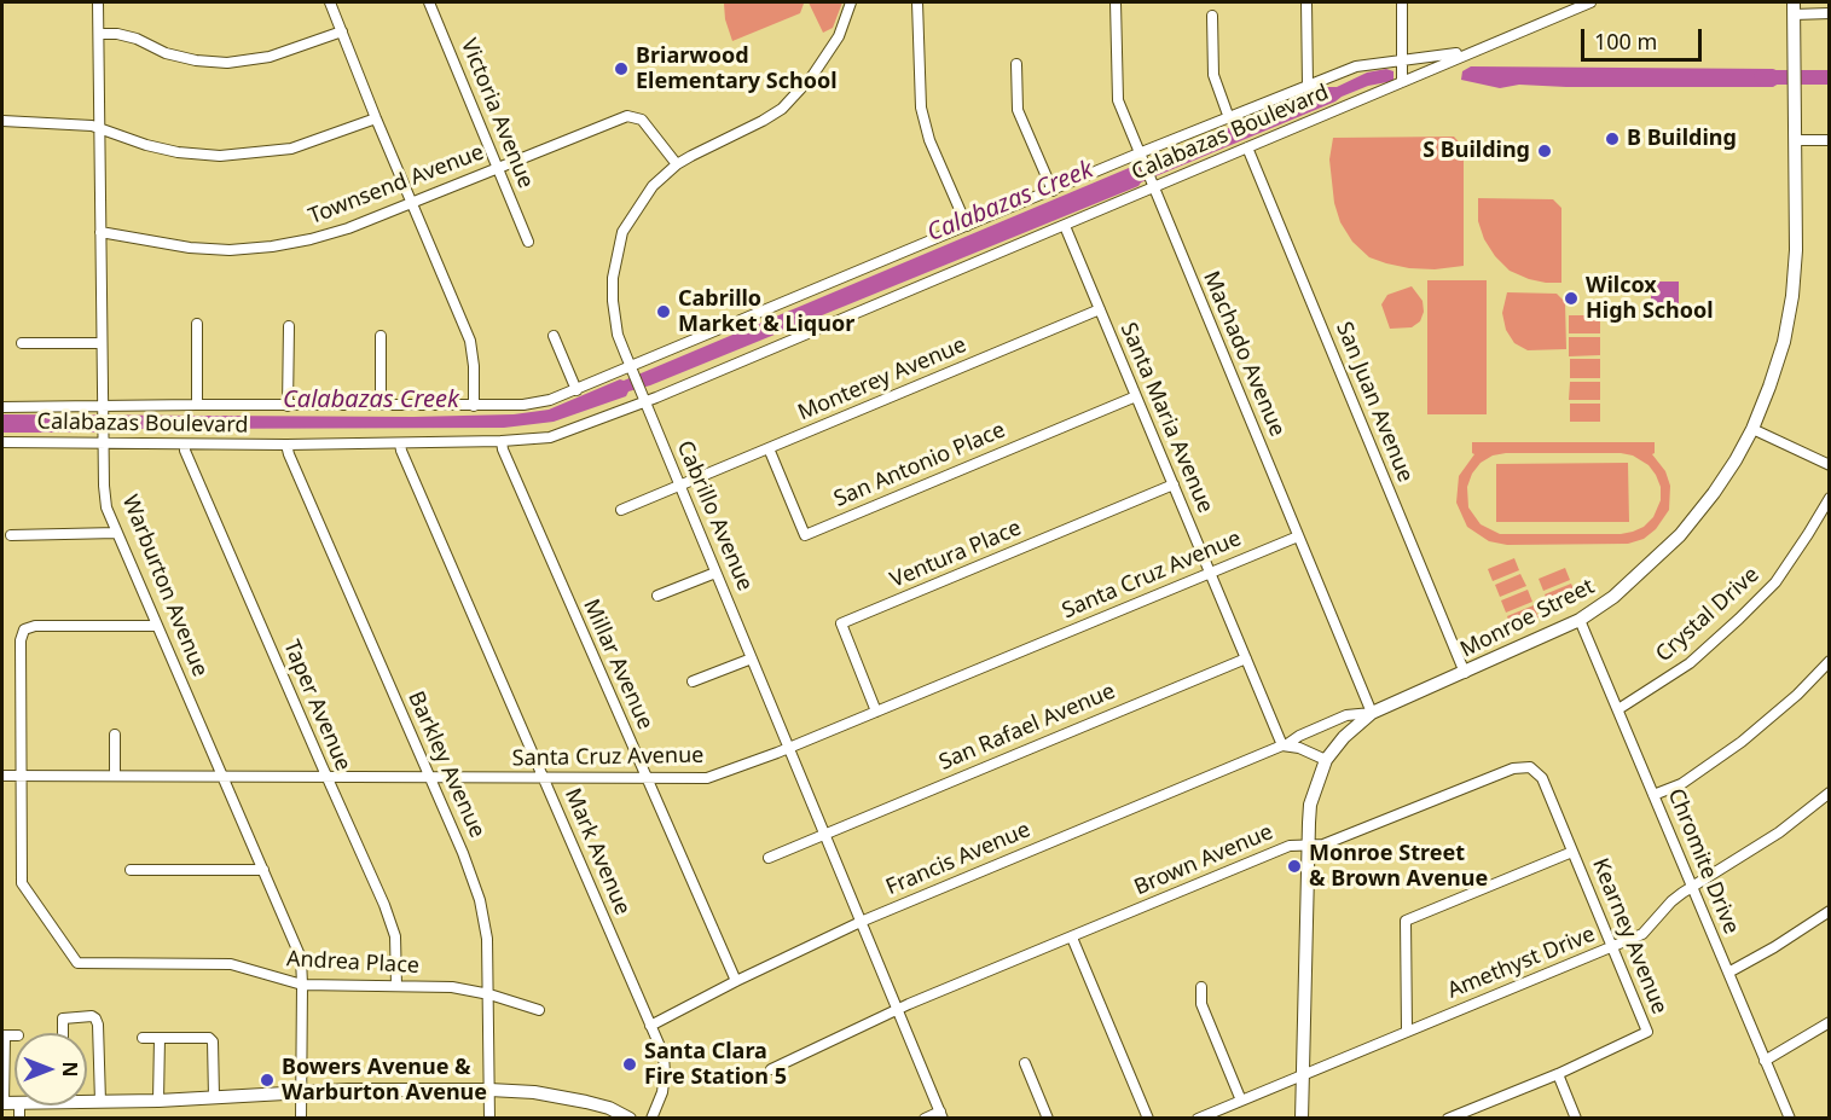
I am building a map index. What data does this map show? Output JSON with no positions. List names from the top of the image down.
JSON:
{
  "streets": {
    "main road": ["Monroe Street"],
    "street": [
      "Victoria Avenue",
      "Calabazas Boulevard",
      "Townsend Avenue",
      "Machado Avenue",
      "Monterey Avenue",
      "San Juan Avenue",
      "Santa Maria Avenue",
      "San Antonio Place",
      "Cabrillo Avenue",
      "Ventura Place",
      "Santa Cruz Avenue",
      "Warburton Avenue",
      "Crystal Drive",
      "Millar Avenue",
      "Taper Avenue",
      "San Rafael Avenue",
      "Barkley Avenue",
      "Mark Avenue",
      "Francis Avenue",
      "Brown Avenue",
      "Chromite Drive",
      "Kearney Avenue",
      "Andrea Place",
      "Amethyst Drive"
    ]
  },
  "crossings": [
    ["Victoria Avenue", "Townsend Avenue"],
    ["Calabazas Boulevard", "Machado Avenue"],
    ["Calabazas Boulevard", "San Juan Avenue"],
    ["Calabazas Boulevard", "Santa Maria Avenue"],
    ["Calabazas Boulevard", "Cabrillo Avenue"],
    ["Calabazas Boulevard", "Warburton Avenue"],
    ["Calabazas Boulevard", "Millar Avenue"],
    ["Calabazas Boulevard", "Taper Avenue"],
    ["Calabazas Boulevard", "Barkley Avenue"],
    ["Calabazas Boulevard", "Mark Avenue"],
    ["Townsend Avenue", "Cabrillo Avenue"],
    ["Townsend Avenue", "Warburton Avenue"],
    ["Machado Avenue", "Santa Cruz Avenue"],
    ["Machado Avenue", "Monroe Street"],
    ["Machado Avenue", "Francis Avenue"],
    ["Monterey Avenue", "Santa Maria Avenue"],
    ["Monterey Avenue", "San Antonio Place"],
    ["Monterey Avenue", "Cabrillo Avenue"],
    ["San Juan Avenue", "Monroe Street"],
    ["Santa Maria Avenue", "San Antonio Place"],
    ["Santa Maria Avenue", "Ventura Place"],
    ["Santa Maria Avenue", "Santa Cruz Avenue"],
    ["Santa Maria Avenue", "San Rafael Avenue"],
    ["Santa Maria Avenue", "Francis Avenue"],
    ["Cabrillo Avenue", "Santa Cruz Avenue"],
    ["Cabrillo Avenue", "San Rafael Avenue"],
    ["Cabrillo Avenue", "Francis Avenue"],
    ["Cabrillo Avenue", "Brown Avenue"],
    ["Ventura Place", "Santa Cruz Avenue"],
    ["Santa Cruz Avenue", "Warburton Avenue"],
    ["Santa Cruz Avenue", "Millar Avenue"],
    ["Santa Cruz Avenue", "Taper Avenue"],
    ["Santa Cruz Avenue", "Barkley Avenue"],
    ["Santa Cruz Avenue", "Mark Avenue"],
    ["Santa Cruz Avenue", "Andrea Place"],
    ["Warburton Avenue", "Andrea Place"],
    ["Crystal Drive", "Chromite Drive"],
    ["Monroe Street", "Francis Avenue"],
    ["Monroe Street", "Brown Avenue"],
    ["Monroe Street", "Chromite Drive"],
    ["Monroe Street", "Amethyst Drive"],
    ["Millar Avenue", "Francis Avenue"],
    ["Taper Avenue", "Andrea Place"],
    ["Barkley Avenue", "Andrea Place"],
    ["Mark Avenue", "Francis Avenue"],
    ["Brown Avenue", "Kearney Avenue"],
    ["Chromite Drive", "Amethyst Drive"],
    ["Kearney Avenue", "Amethyst Drive"]
  ],
  "water": ["Calabazas Creek"],
  "places": [
    "Briarwood Elementary School",
    "B Building",
    "S Building",
    "Wilcox High School",
    "Cabrillo Market & Liquor",
    "Monroe Street & Brown Avenue",
    "Santa Clara Fire Station 5",
    "Bowers Avenue & Warburton Avenue"
  ],
  "scale_bar": "100 m",
  "north": "right"
}
